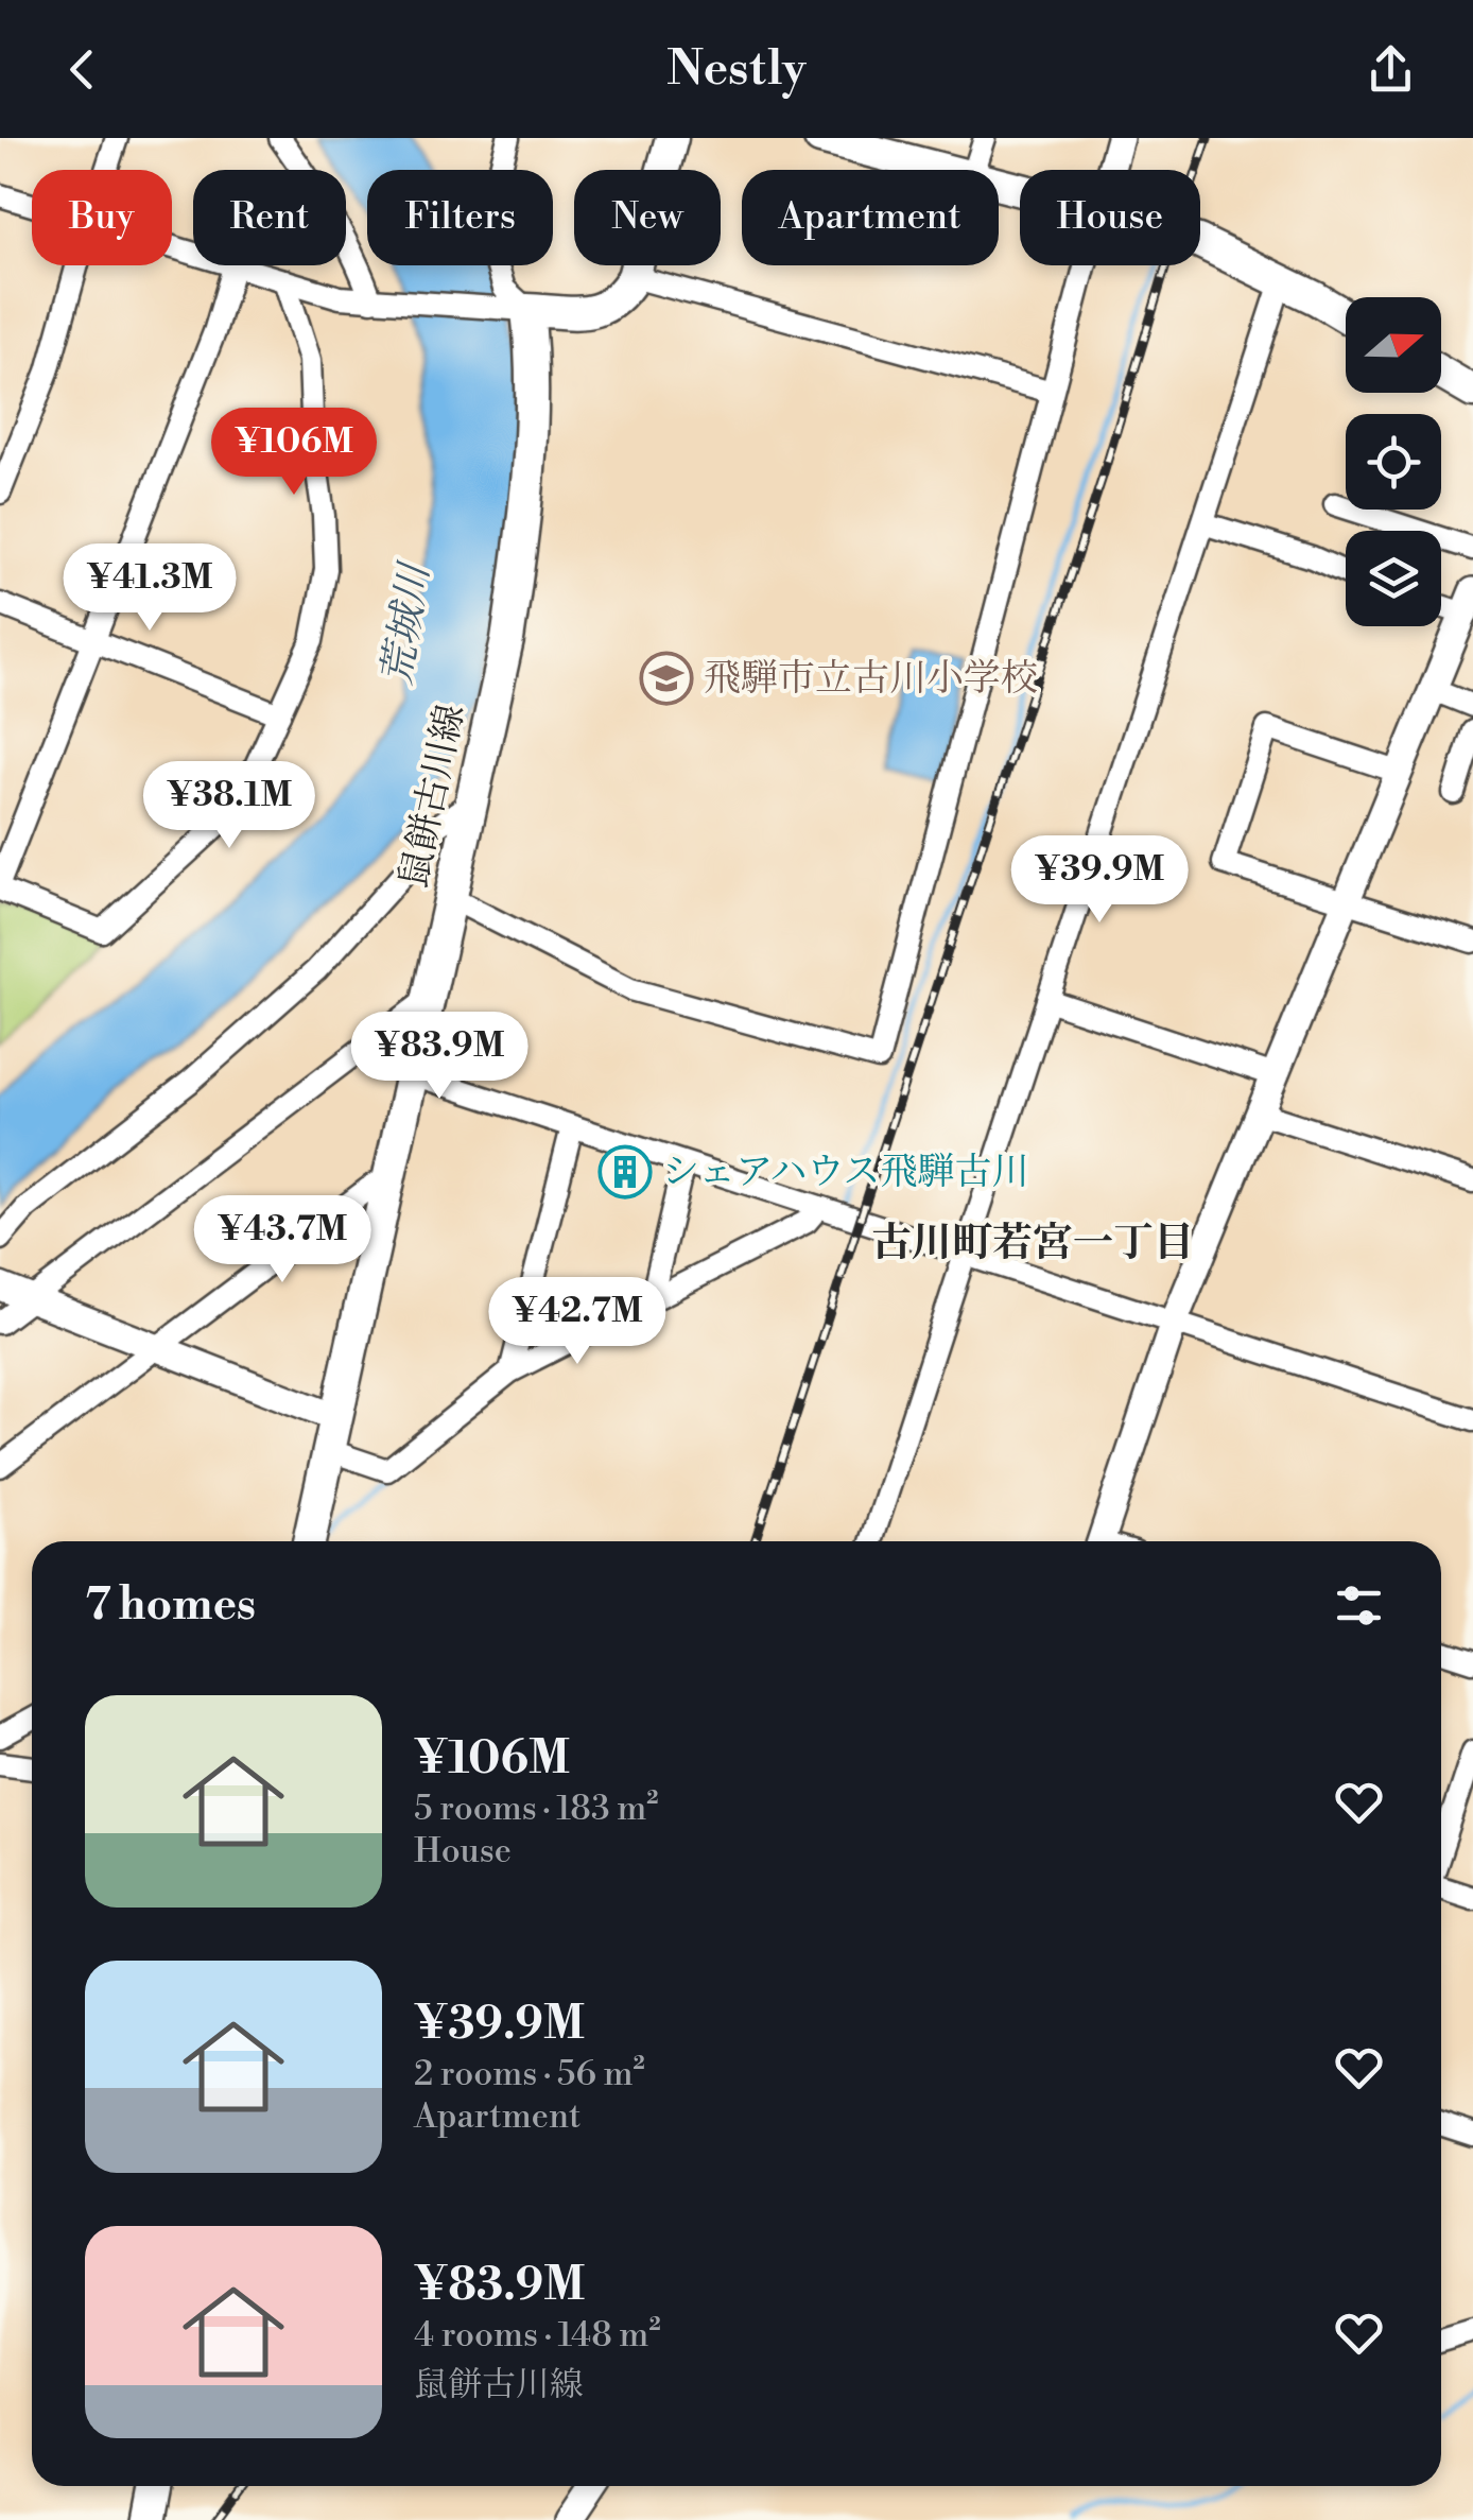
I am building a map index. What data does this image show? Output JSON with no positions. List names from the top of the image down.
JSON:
{
  "streets": {
    "main road": ["鼠餅古川線"]
  },
  "districts": ["古川町若宮一丁目"],
  "water": ["荒城川"],
  "places": {
    "school or university": ["飛騨市立古川小学校"],
    "building": ["シェアハウス飛騨古川"]
  },
  "north": "right",
  "page": {
    "header": "Nestly",
    "chip": [
      "Buy",
      "Rent",
      "Filters",
      "New",
      "Apartment",
      "House"
    ],
    "price": [
      "¥106M",
      "¥41.3M",
      "¥38.1M",
      "¥39.9M",
      "¥83.9M",
      "¥43.7M",
      "¥42.7M"
    ],
    "heading": "7 homes",
    "list": [
      {
        "name": "¥106M",
        "note": "5 rooms · 183 m² · House"
      },
      {
        "name": "¥39.9M",
        "note": "2 rooms · 56 m² · Apartment"
      },
      {
        "name": "¥83.9M",
        "note": "4 rooms · 148 m² · 鼠餅古川線"
      }
    ]
  }
}
